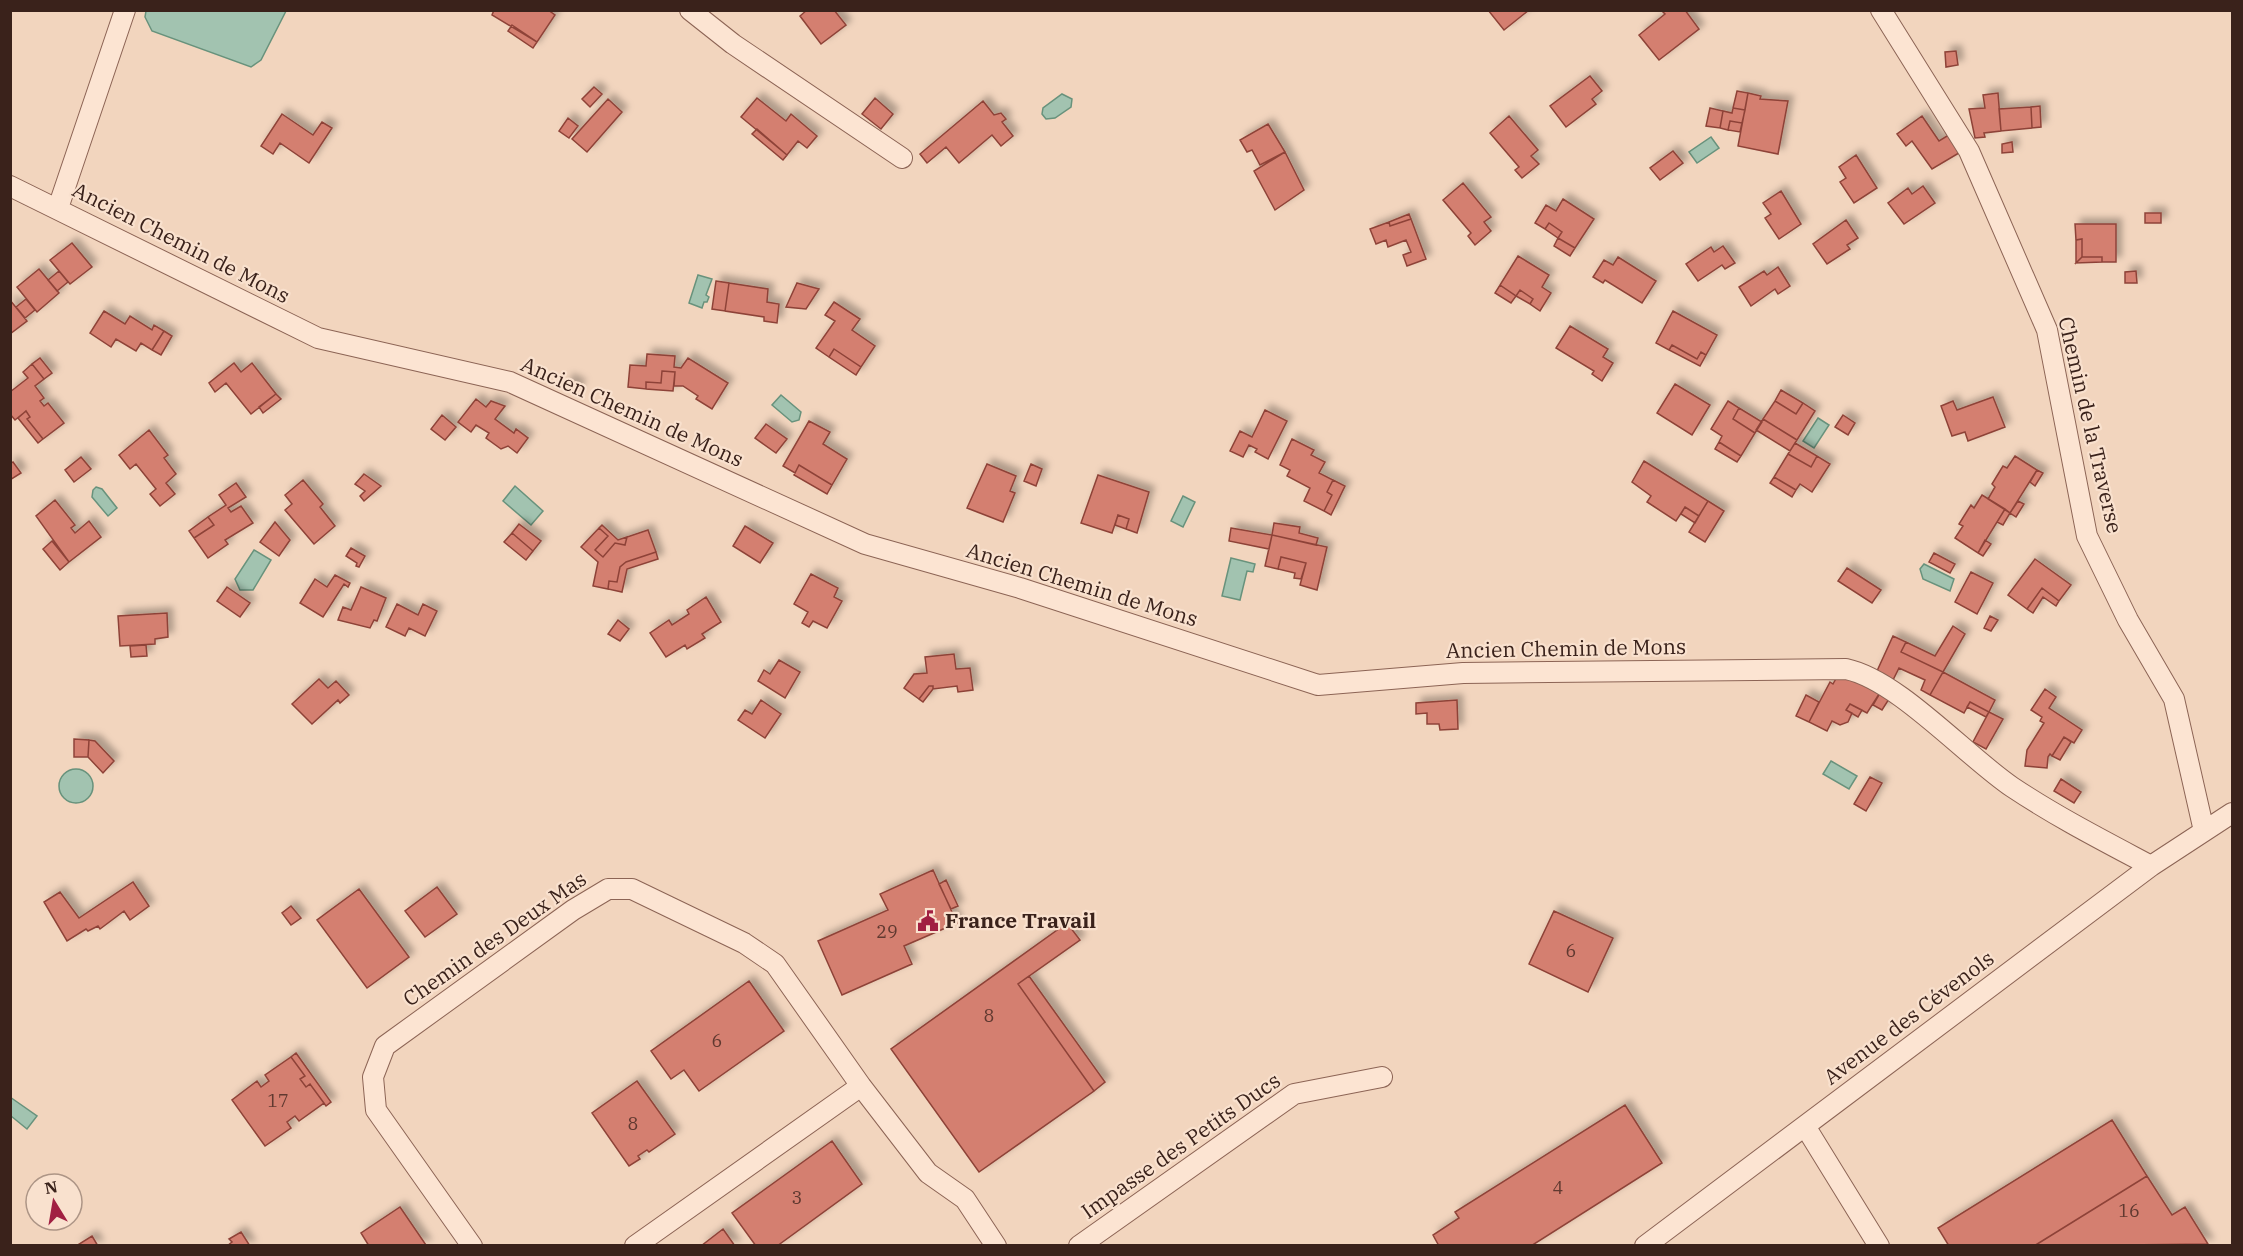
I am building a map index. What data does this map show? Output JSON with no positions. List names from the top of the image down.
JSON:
{
  "streets": {
    "street": [
      "Ancien Chemin de Mons",
      "Chemin de la Traverse",
      "Chemin des Deux Mas",
      "Avenue des Cévenols",
      "Impasse des Petits Ducs"
    ]
  },
  "crossings": [
    ["Ancien Chemin de Mons", "Avenue des Cévenols"],
    ["Chemin de la Traverse", "Avenue des Cévenols"]
  ],
  "places": {
    "public building": ["France Travail"]
  },
  "house_numbers": [
    "29",
    "6",
    "8",
    "6",
    "17",
    "8",
    "4",
    "3",
    "16"
  ],
  "north": "top"
}
